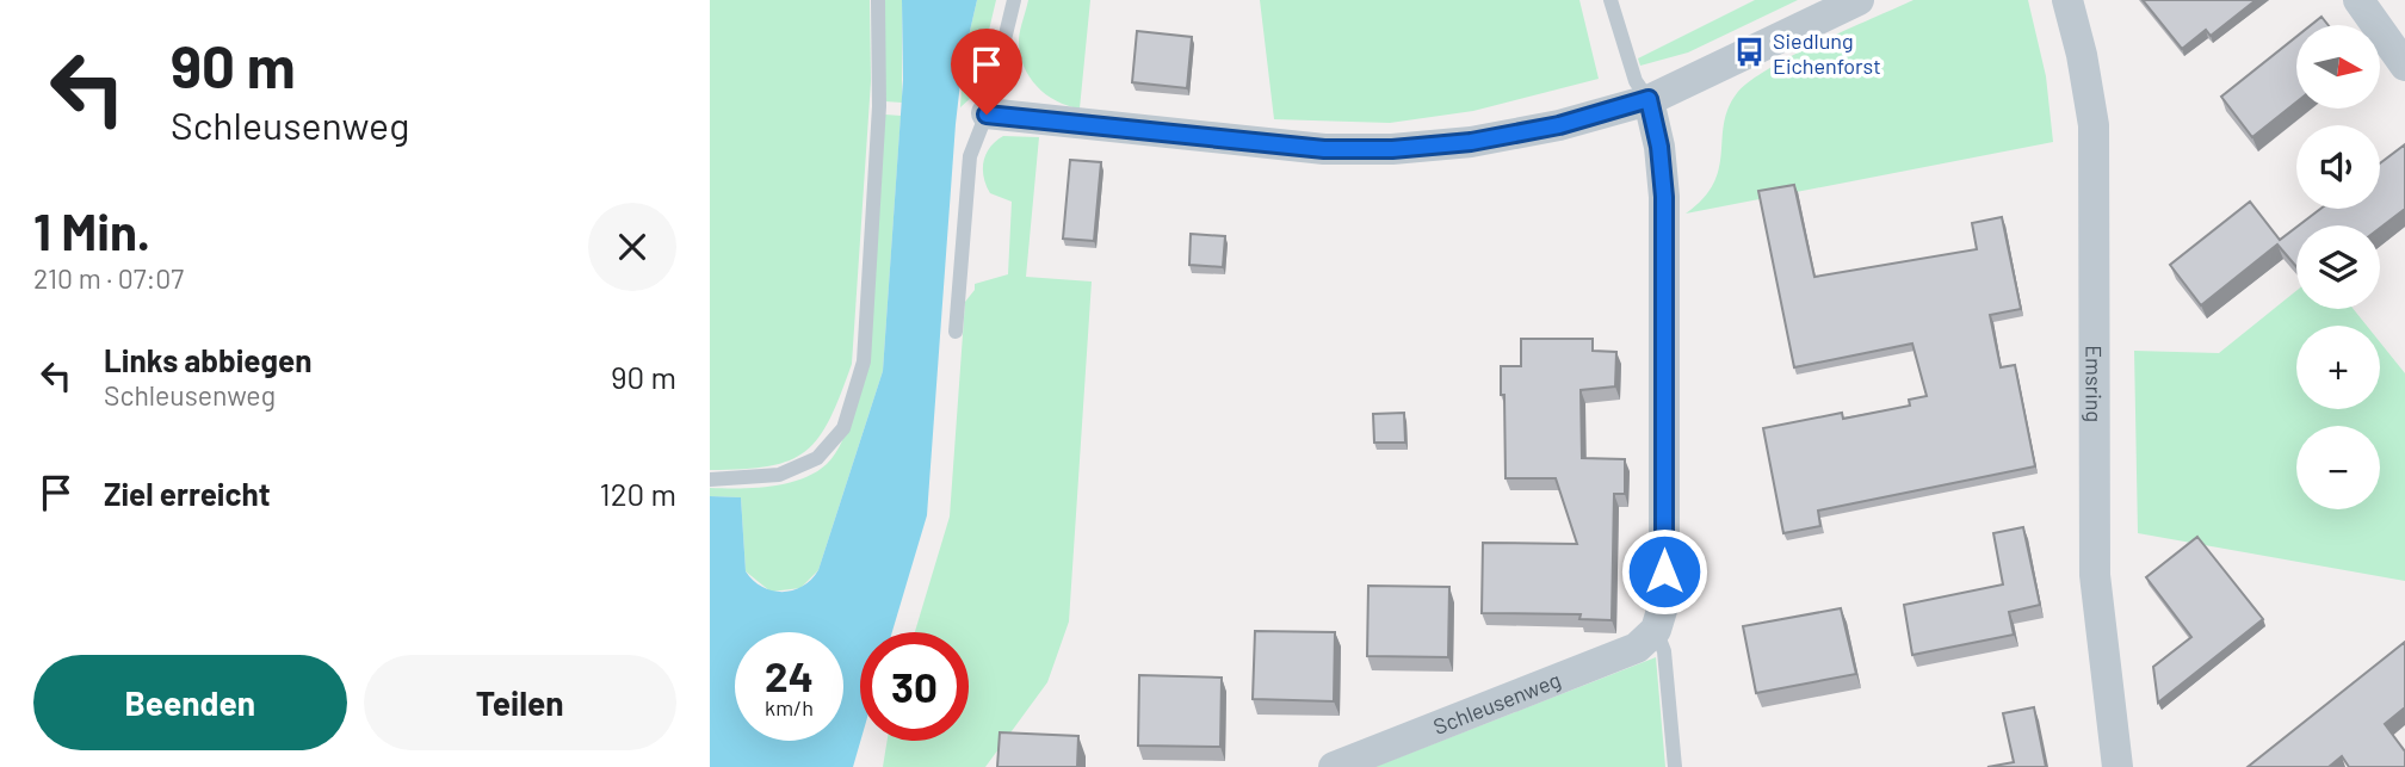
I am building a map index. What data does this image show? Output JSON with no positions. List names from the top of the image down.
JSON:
{
  "streets": {
    "street": ["Emsring", "Schleusenweg"]
  },
  "places": {
    "bus stop": ["Siedlung Eichenforst"]
  },
  "north": "right",
  "page": {
    "turn": ["90 m", "Schleusenweg"],
    "map_buttons": ["+", "−"],
    "heading": ["1 Min.", "210 m · 07:07"],
    "list": [
      {
        "name": "Links abbiegen",
        "note": "Schleusenweg",
        "value": "90 m"
      },
      {
        "name": "Ziel erreicht",
        "value": "120 m"
      }
    ],
    "speed": "24 km/h",
    "limit": "30",
    "buttons": ["Beenden", "Teilen"]
  }
}
